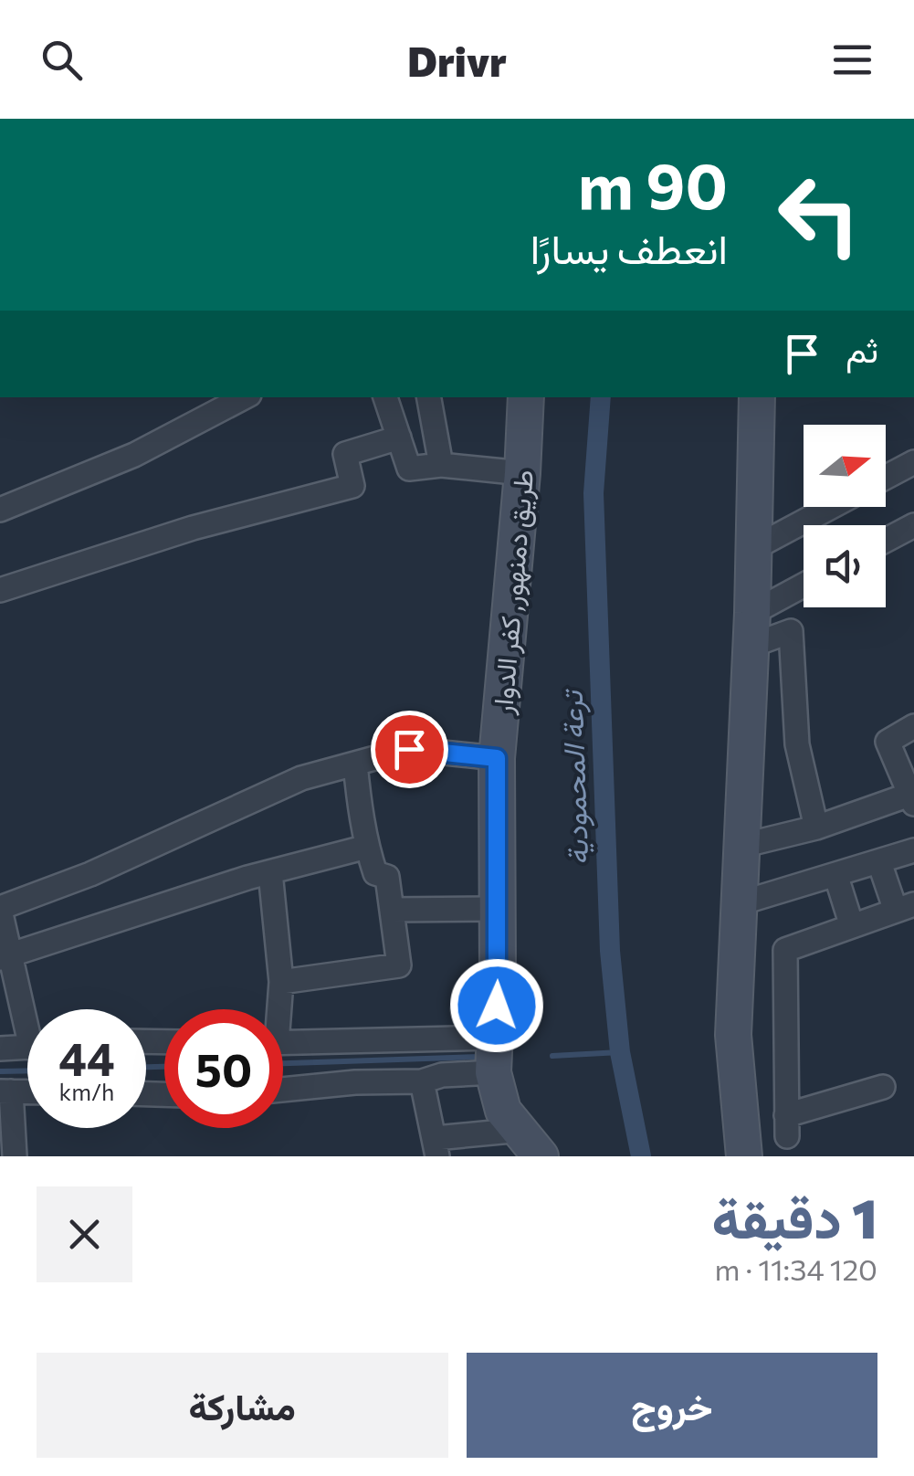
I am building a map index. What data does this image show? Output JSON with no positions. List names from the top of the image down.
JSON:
{
  "streets": {
    "street": ["طريق دمنهور, كفر الدوار"]
  },
  "water": ["ترعة المحمودية"],
  "north": "right",
  "page": {
    "header": "Drivr",
    "turn": ["90 m", "انعطف يسارًا"],
    "then": "ثم",
    "speed": "44 km/h",
    "limit": "50",
    "heading": ["1 دقيقة", "120 m · 11:34"],
    "buttons": ["خروج", "مشاركة"]
  }
}
